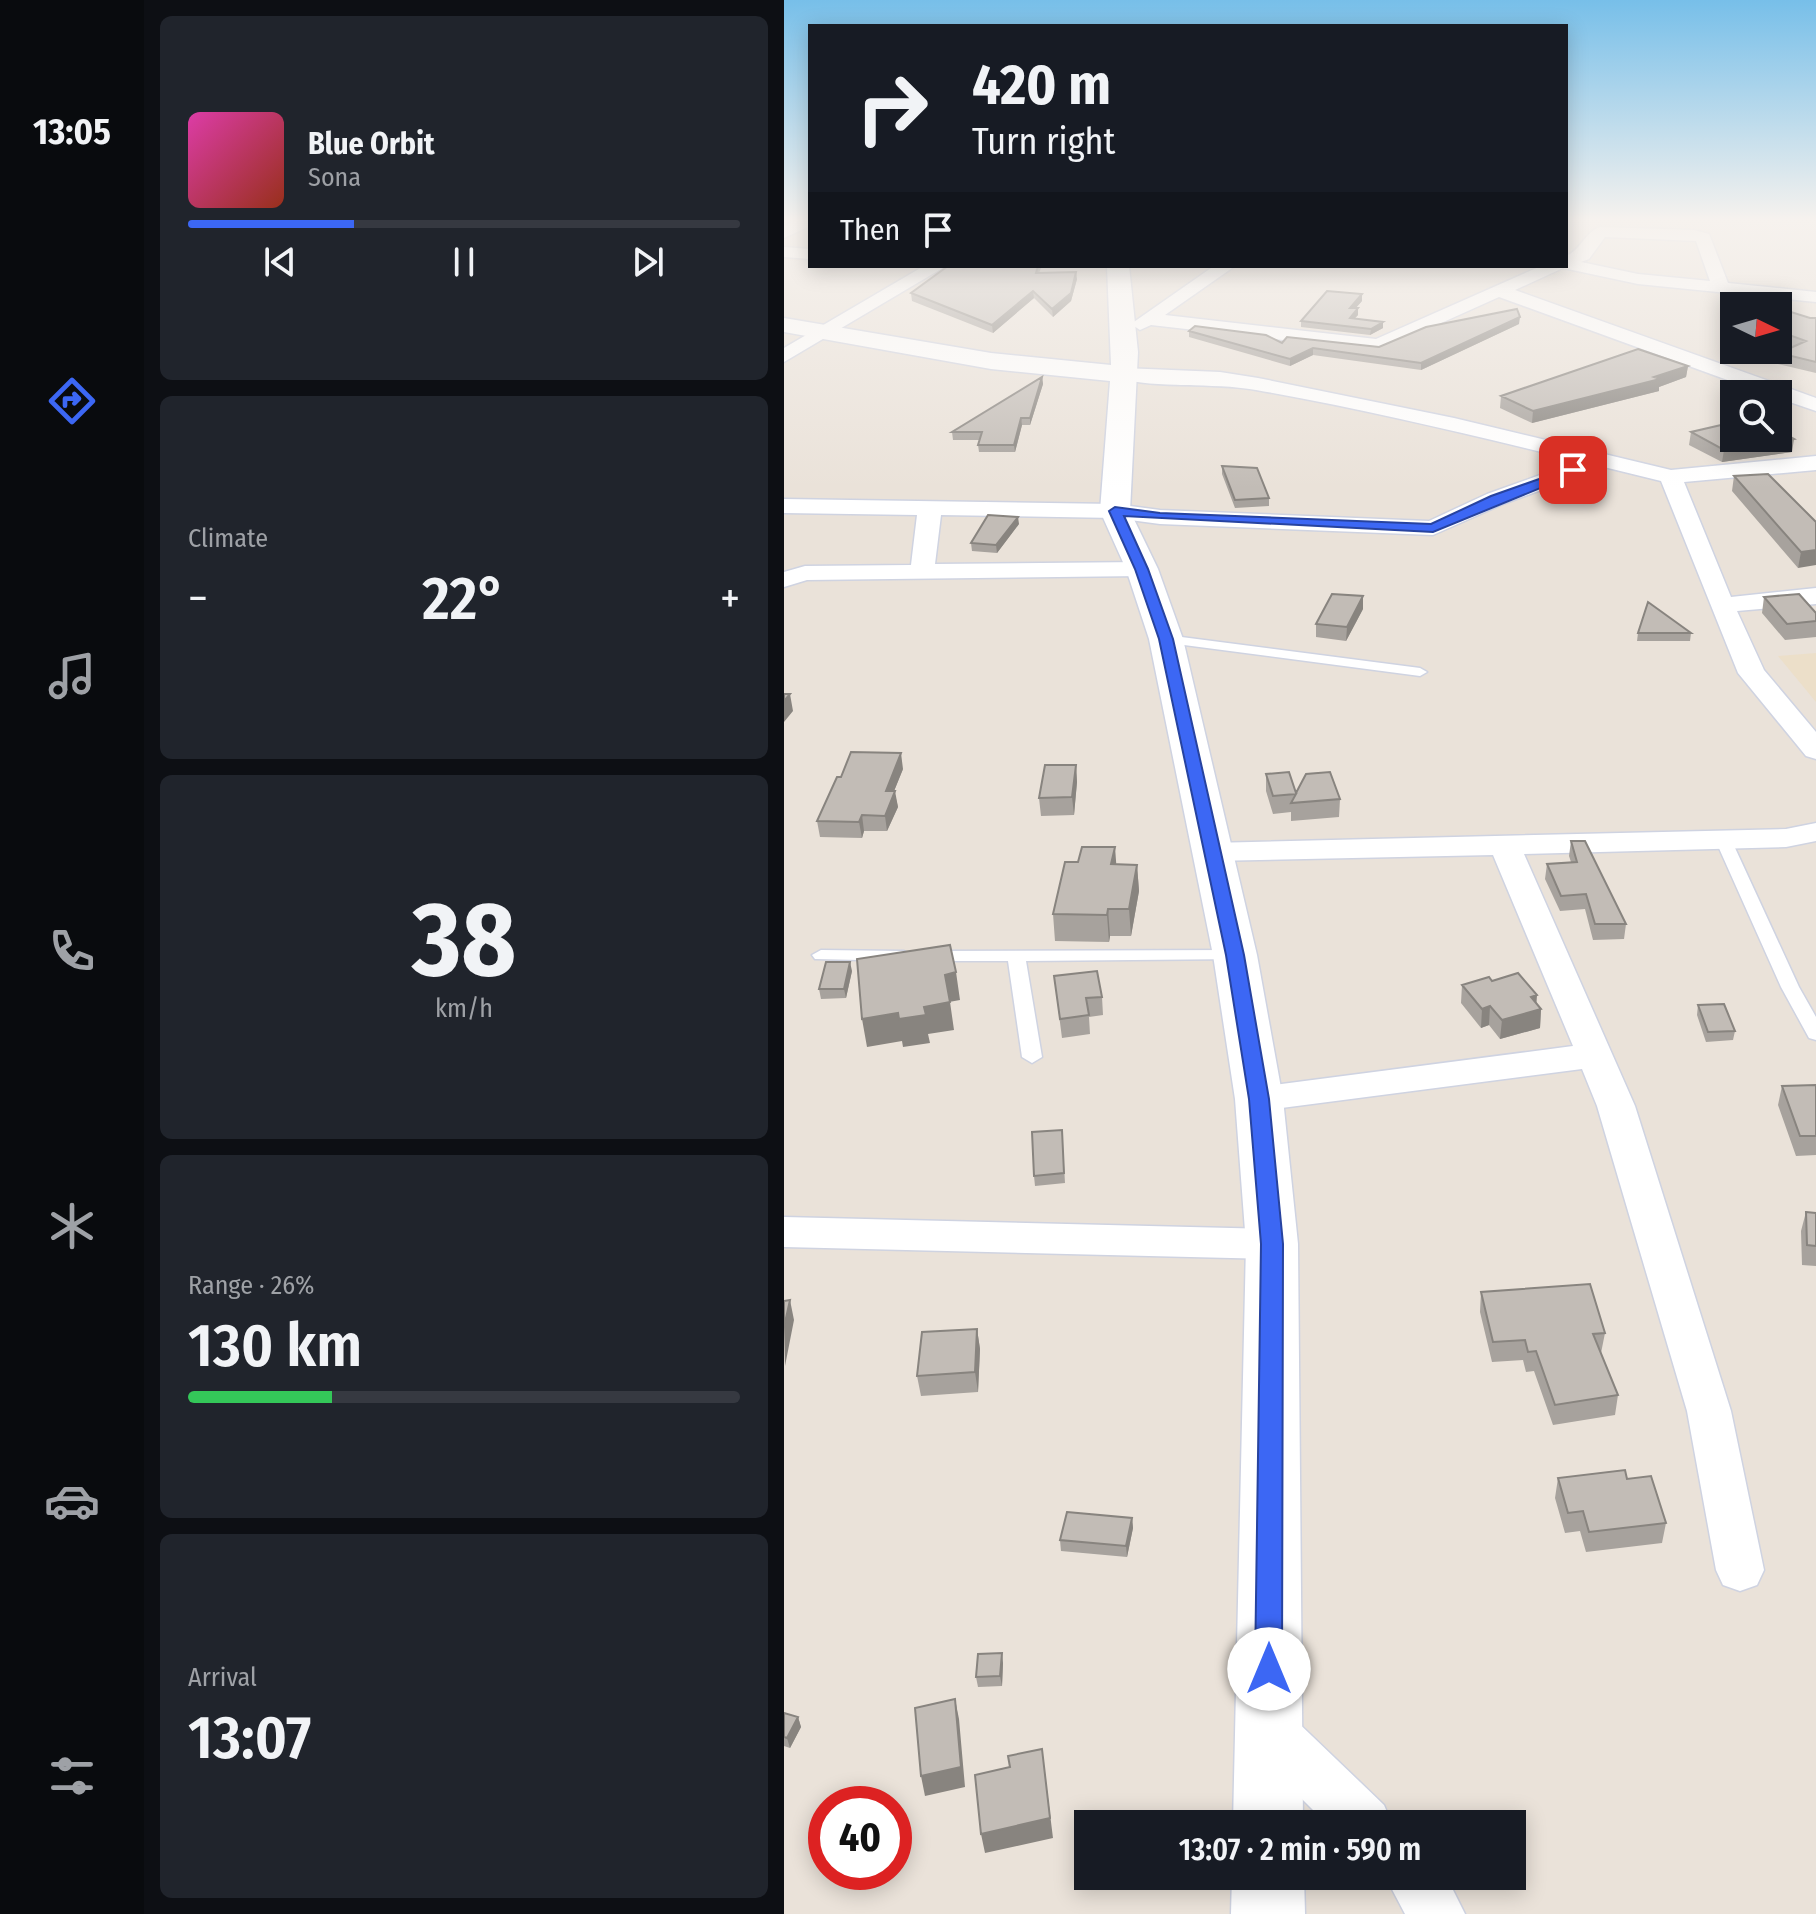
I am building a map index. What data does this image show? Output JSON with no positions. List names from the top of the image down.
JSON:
{
  "north": "right",
  "page": {
    "tabs": "13:05",
    "turn": ["420 m", "Turn right"],
    "song": ["Blue Orbit", "Sona"],
    "then": "Then",
    "tile": [
      "Climate",
      ["38", "km/h"],
      ["Range · 26%", "130 km"],
      ["Arrival", "13:07"]
    ],
    "heat": ["−", "22°", "+"],
    "limit": "40",
    "trip": "13:07 · 2 min · 590 m"
  }
}
